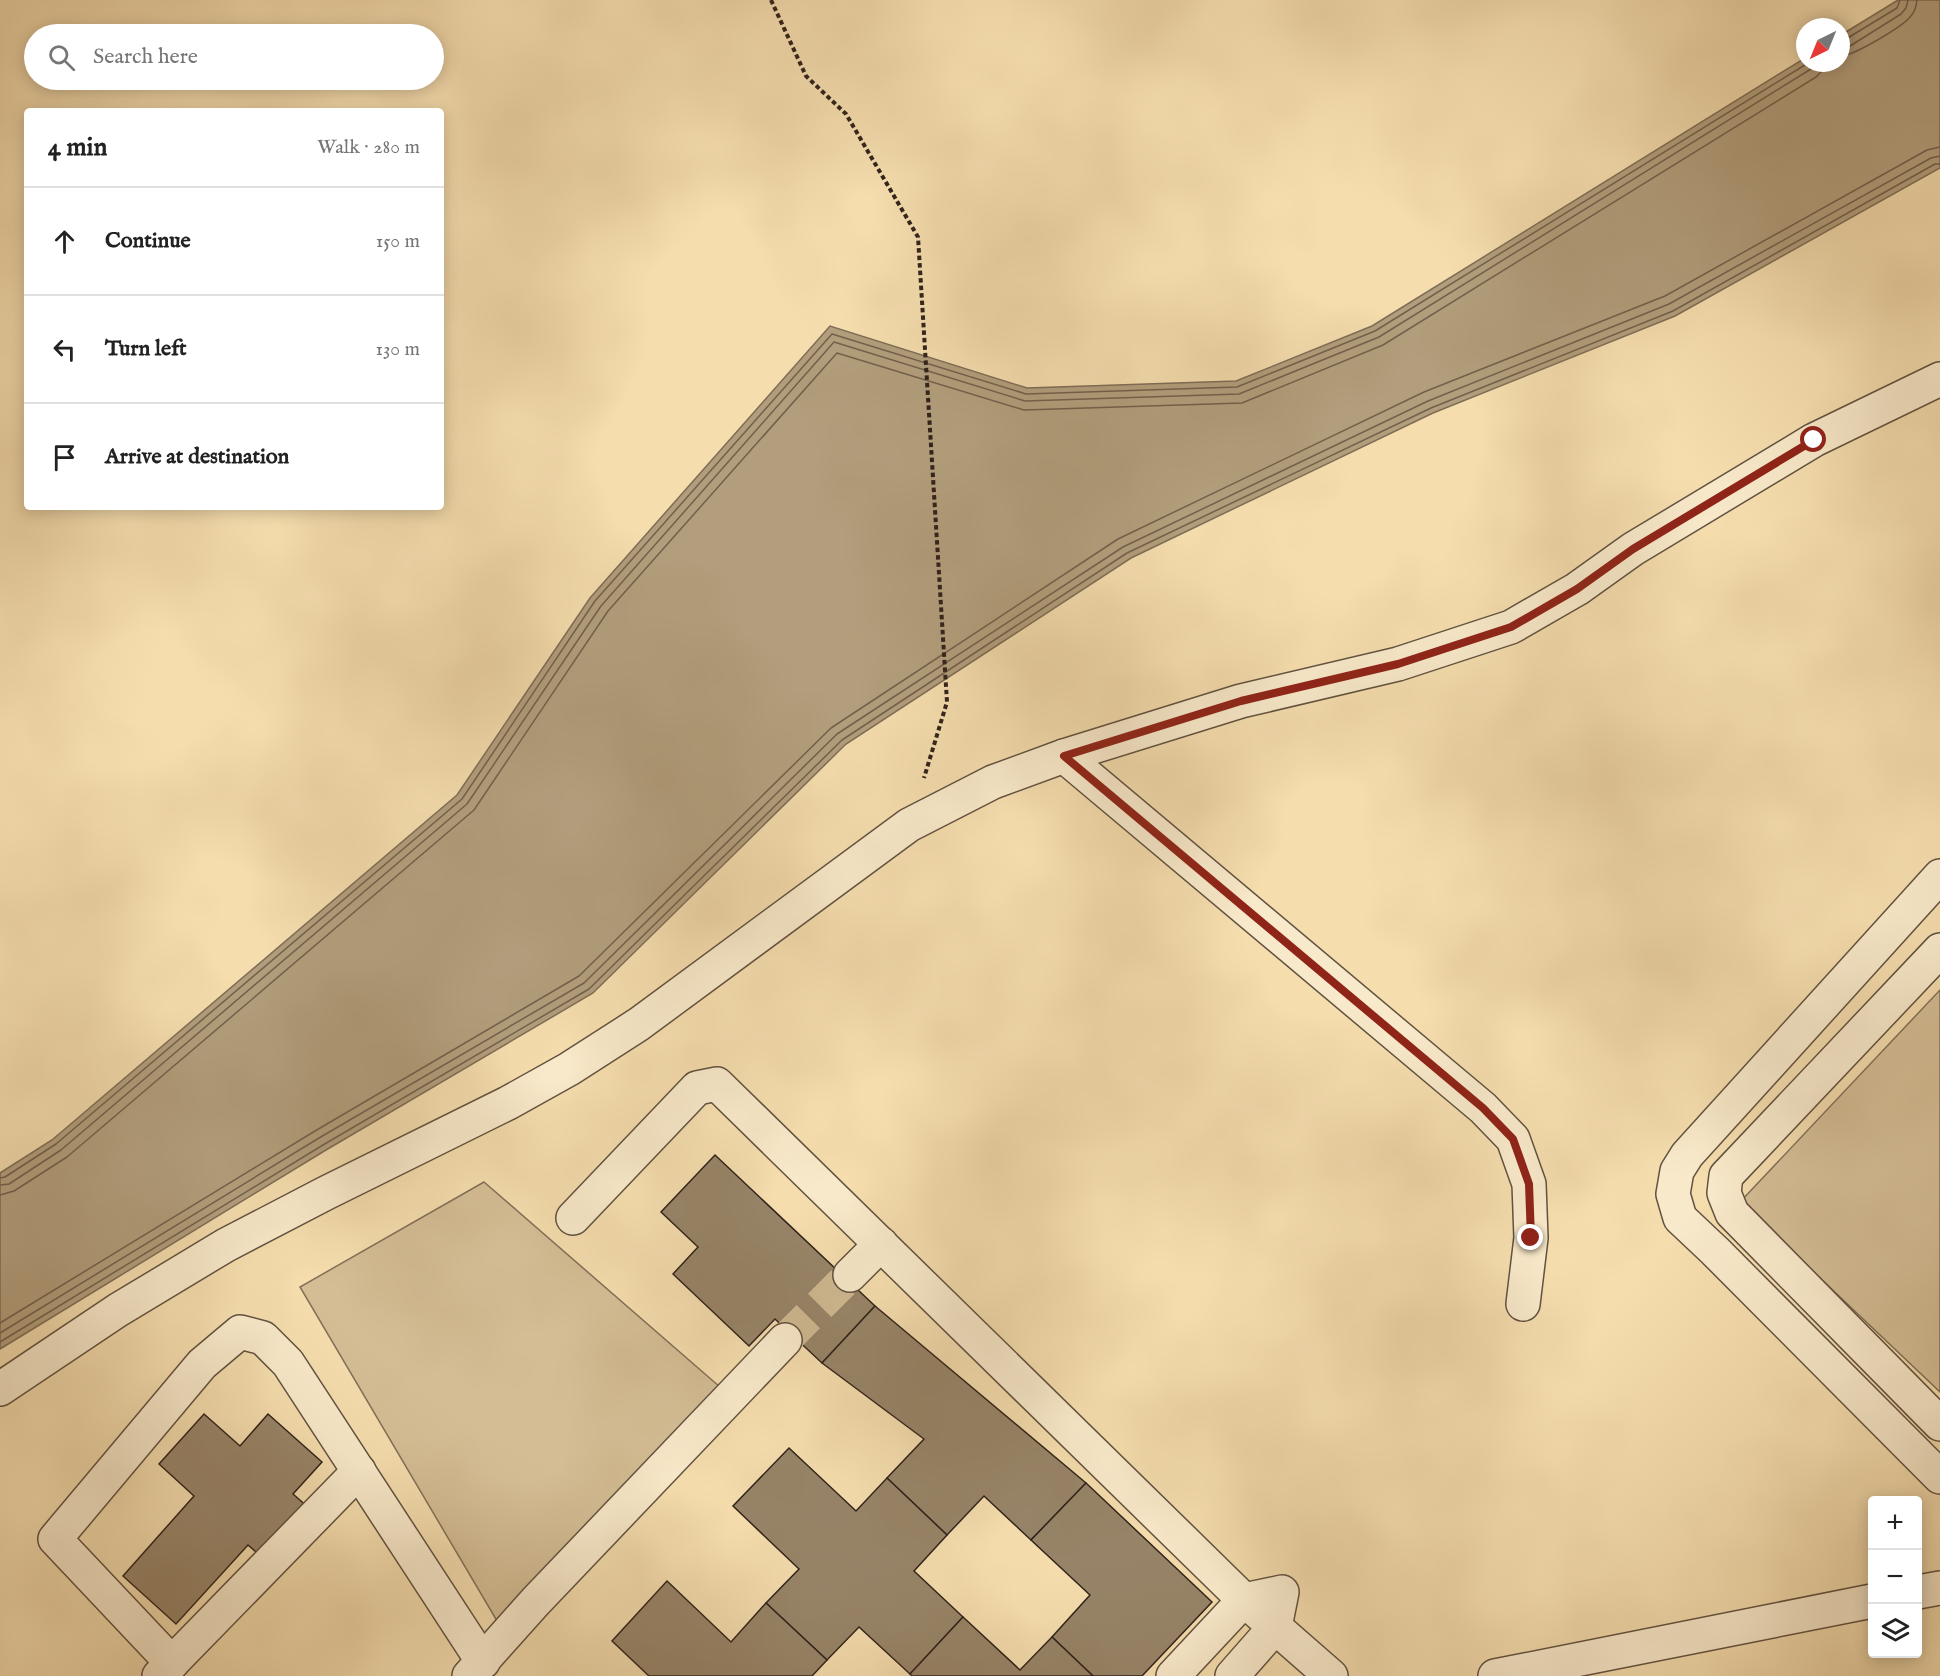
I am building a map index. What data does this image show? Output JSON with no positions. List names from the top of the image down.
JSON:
{
  "north": "bottom left",
  "page": {
    "search": "Search here",
    "heading": ["4 min", "Walk · 280 m"],
    "list": [
      ["Continue", "150 m"],
      ["Turn left", "130 m"],
      "Arrive at destination"
    ],
    "map_buttons": ["+", "−"]
  }
}
